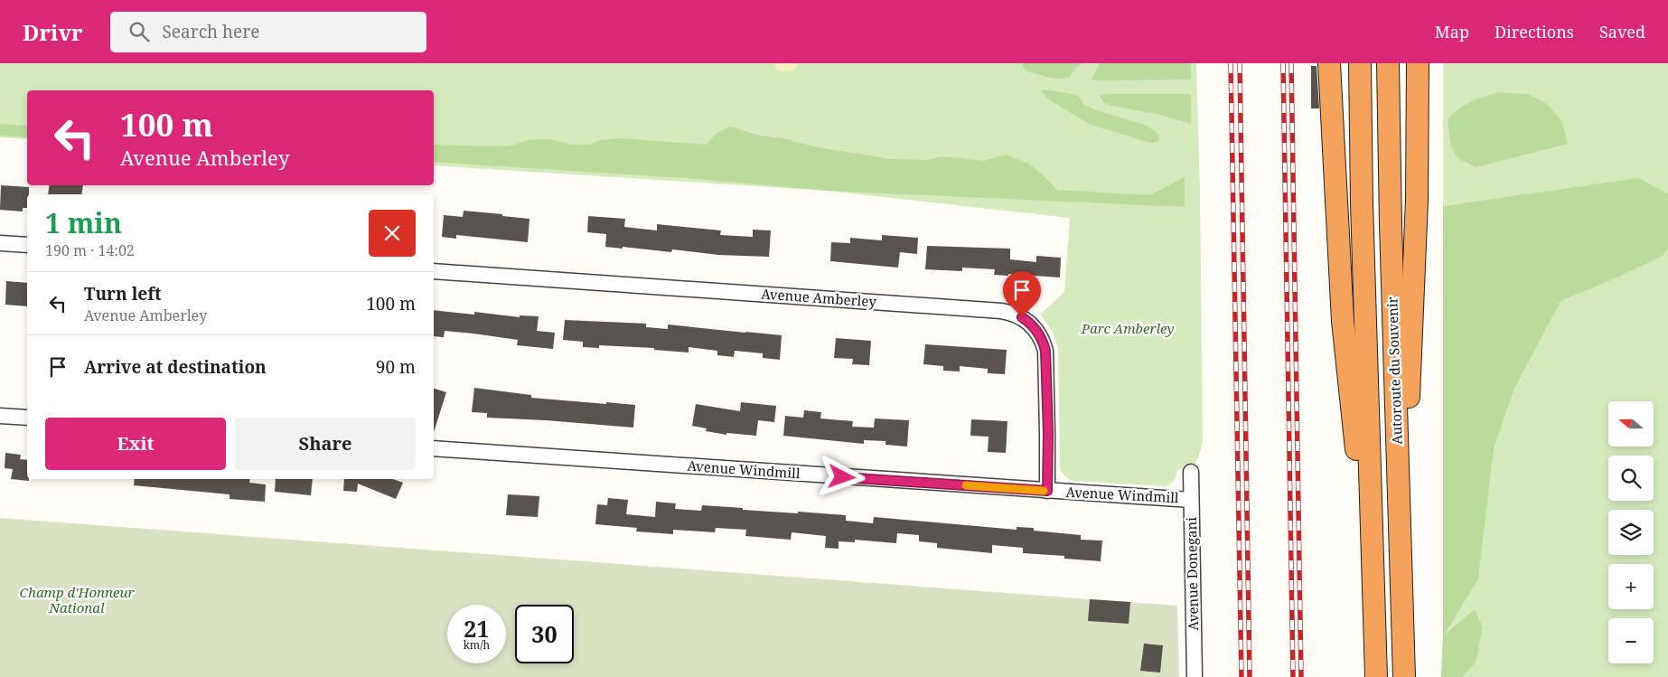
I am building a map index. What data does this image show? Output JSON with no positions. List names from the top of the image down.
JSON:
{
  "streets": {
    "highway": ["Autoroute du Souvenir"],
    "street": ["Avenue Amberley", "Avenue Windmill", "Avenue Donegani"]
  },
  "crossings": [
    ["Avenue Amberley", "Avenue Windmill"],
    ["Avenue Windmill", "Avenue Donegani"]
  ],
  "parks": ["Parc Amberley", "Champ d'Honneur National"],
  "north": "left",
  "page": {
    "header": "Drivr",
    "search": "Search here",
    "nav": ["Map", "Directions", "Saved"],
    "turn": ["100 m", "Avenue Amberley"],
    "heading": ["1 min", "190 m · 14:02"],
    "list": [
      {
        "name": "Turn left",
        "note": "Avenue Amberley",
        "value": "100 m"
      },
      {
        "name": "Arrive at destination",
        "value": "90 m"
      }
    ],
    "map_buttons": ["+", "−"],
    "buttons": ["Exit", "Share"],
    "speed": "21 km/h",
    "limit": "30"
  }
}
